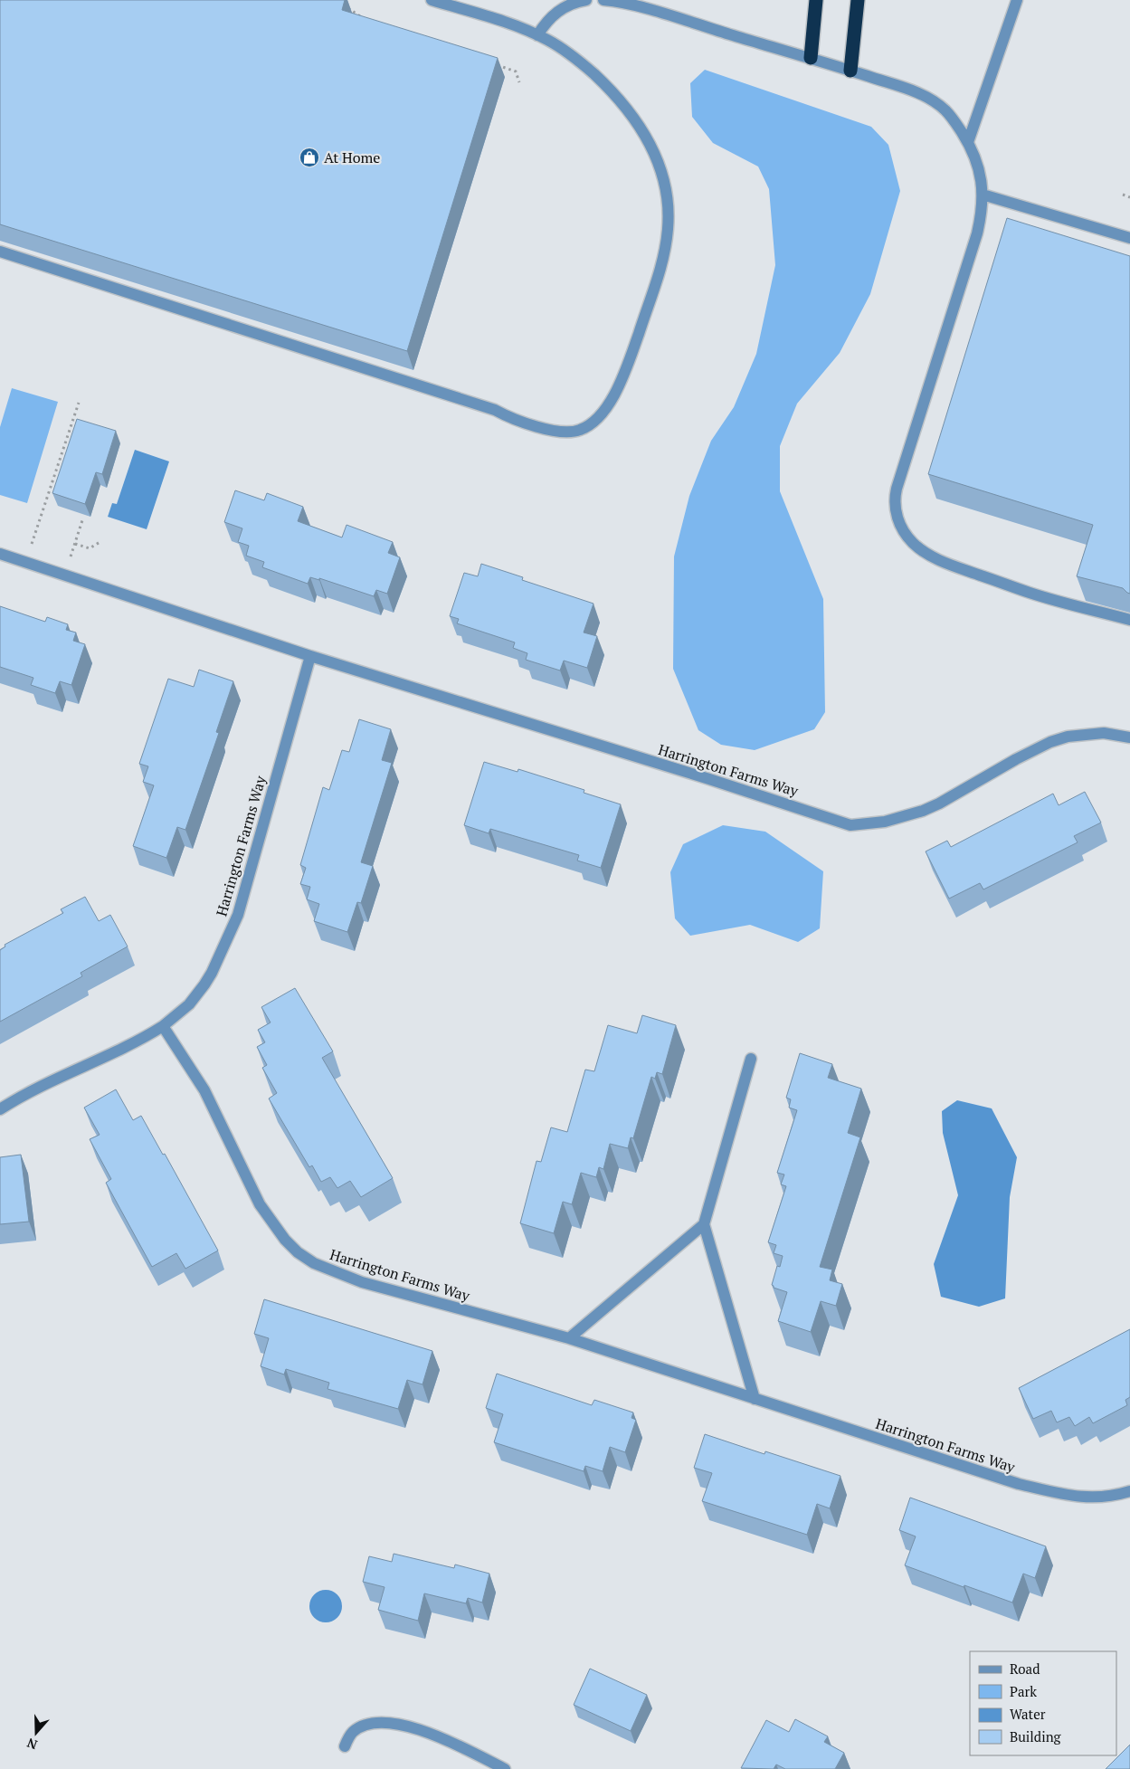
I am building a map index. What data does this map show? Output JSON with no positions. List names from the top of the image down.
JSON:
{
  "streets": {
    "street": ["Harrington Farms Way"]
  },
  "places": {
    "shop": ["At Home"]
  },
  "legend": [
    "Road",
    "Park",
    "Water",
    "Building"
  ],
  "north": "bottom"
}
